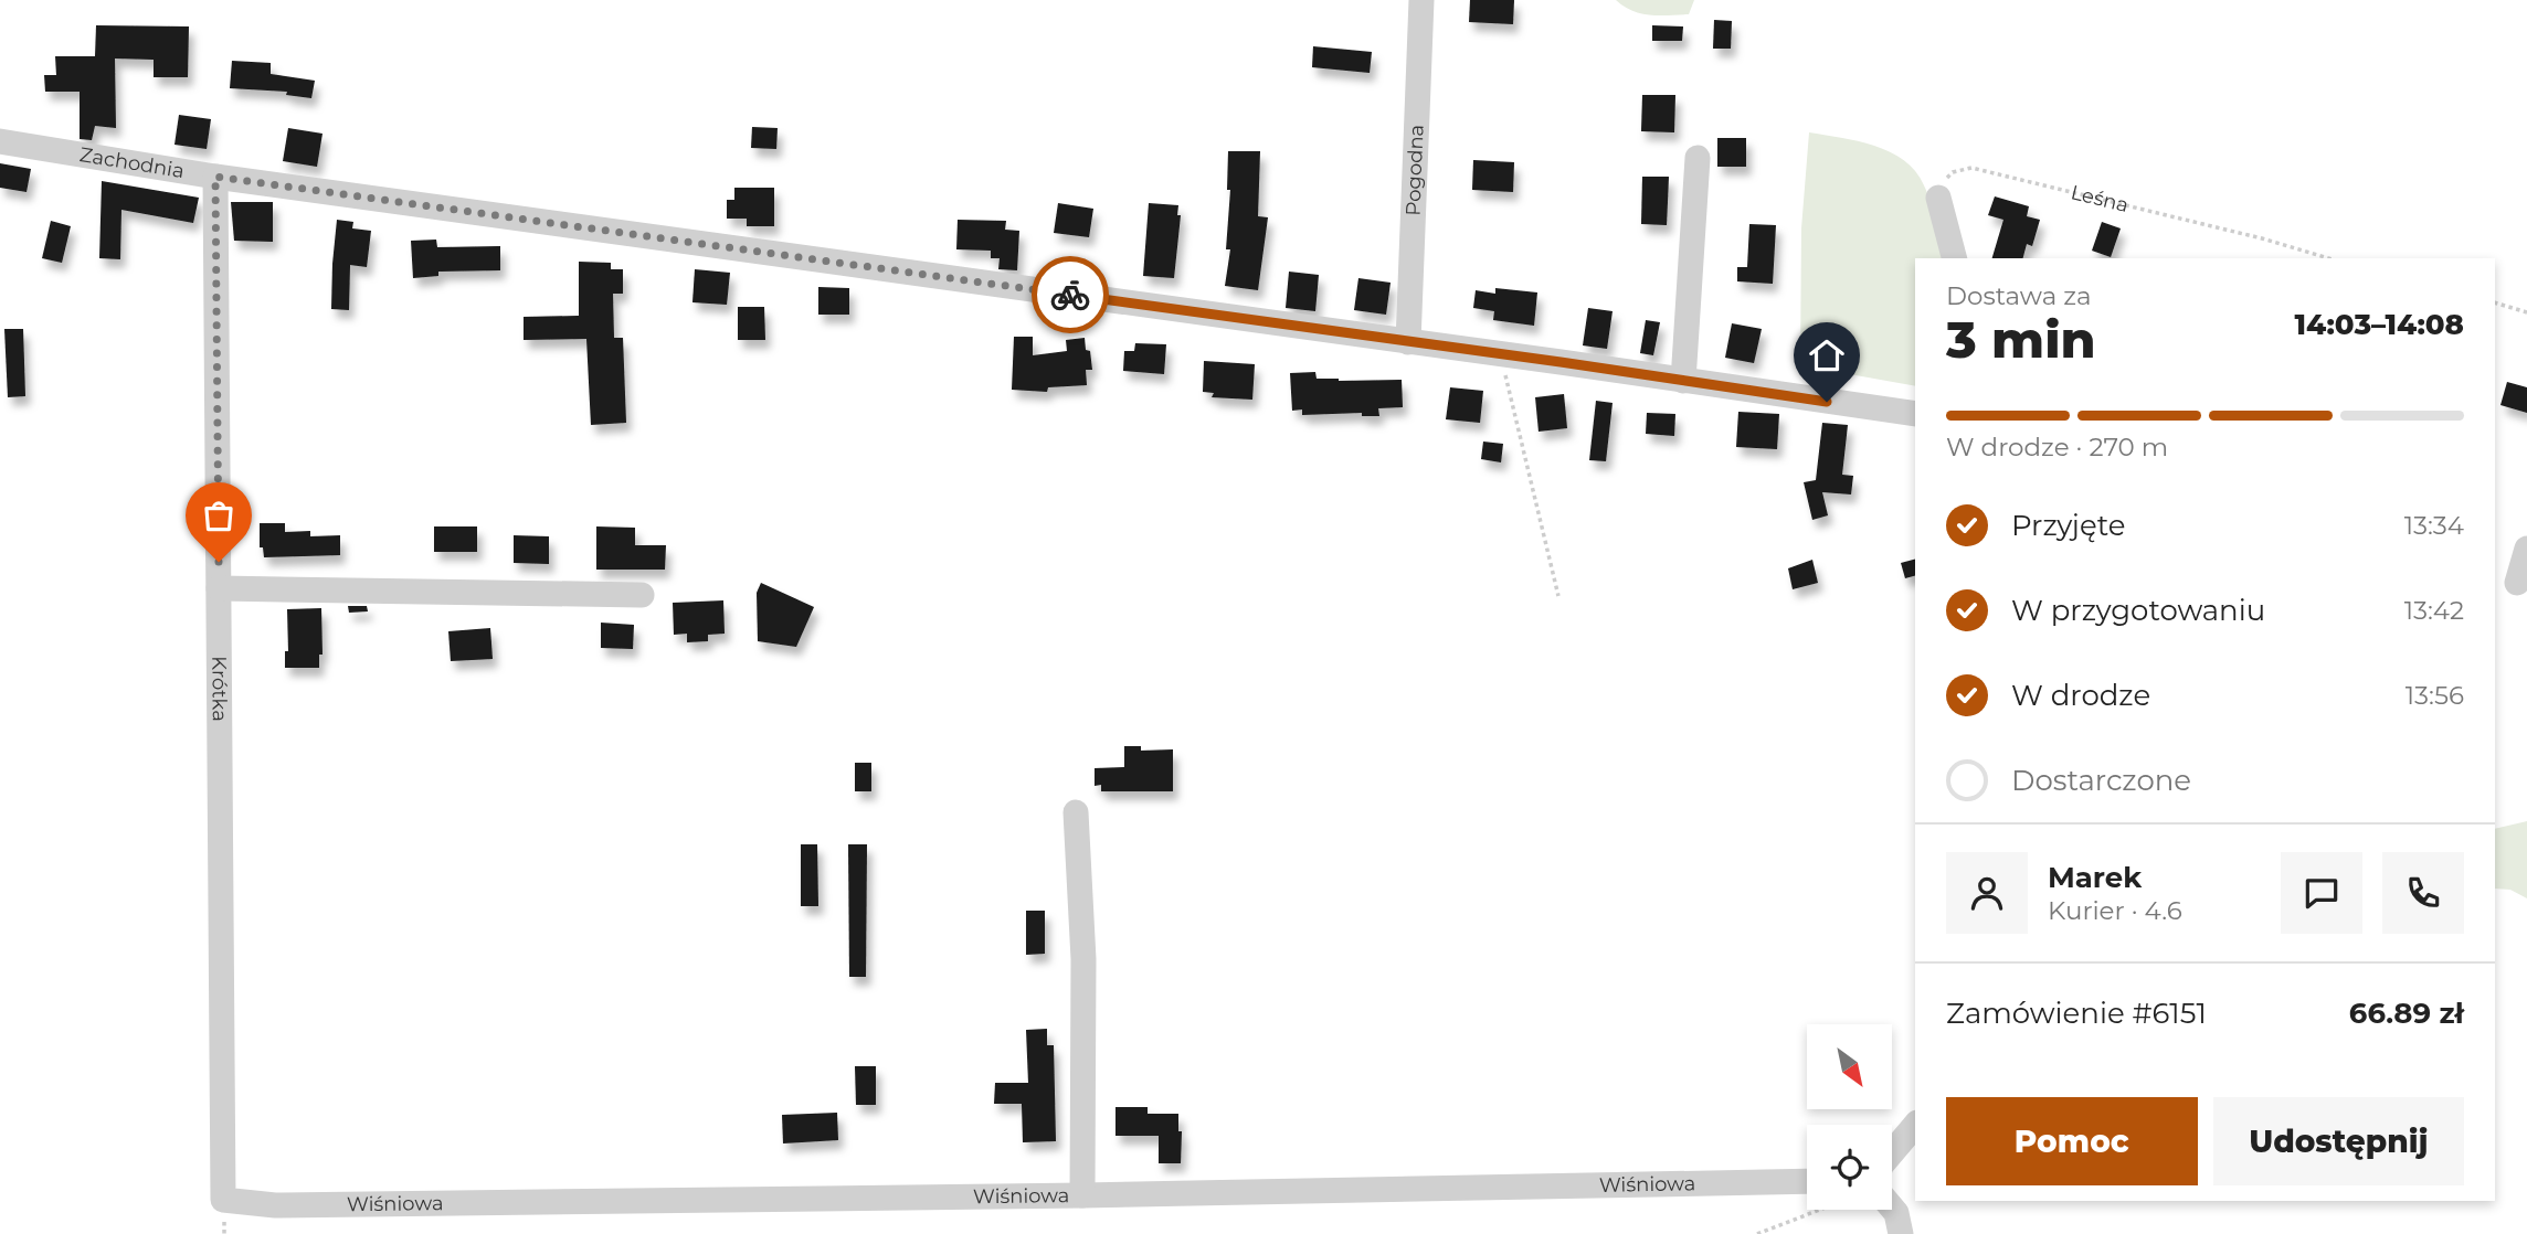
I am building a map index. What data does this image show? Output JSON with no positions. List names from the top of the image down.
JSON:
{
  "streets": {
    "street": [
      "Zachodnia",
      "Pogodna",
      "Krótka",
      "Wiśniowa"
    ],
    "path": ["Leśna"]
  },
  "crossings": [
    ["Zachodnia", "Pogodna"],
    ["Zachodnia", "Krótka"],
    ["Krótka", "Wiśniowa"]
  ],
  "north": "bottom right",
  "page": {
    "heading": ["3 min", "Dostawa za", "14:03–14:08"],
    "panel": [
      "Marek",
      "Kurier · 4.6",
      "Zamówienie #6151",
      "66.89 zł"
    ],
    "bar": "W drodze · 270 m",
    "list": [
      ["Przyjęte", "13:34"],
      ["W przygotowaniu", "13:42"],
      ["W drodze", "13:56"],
      "Dostarczone"
    ],
    "buttons": ["Pomoc", "Udostępnij"]
  }
}
